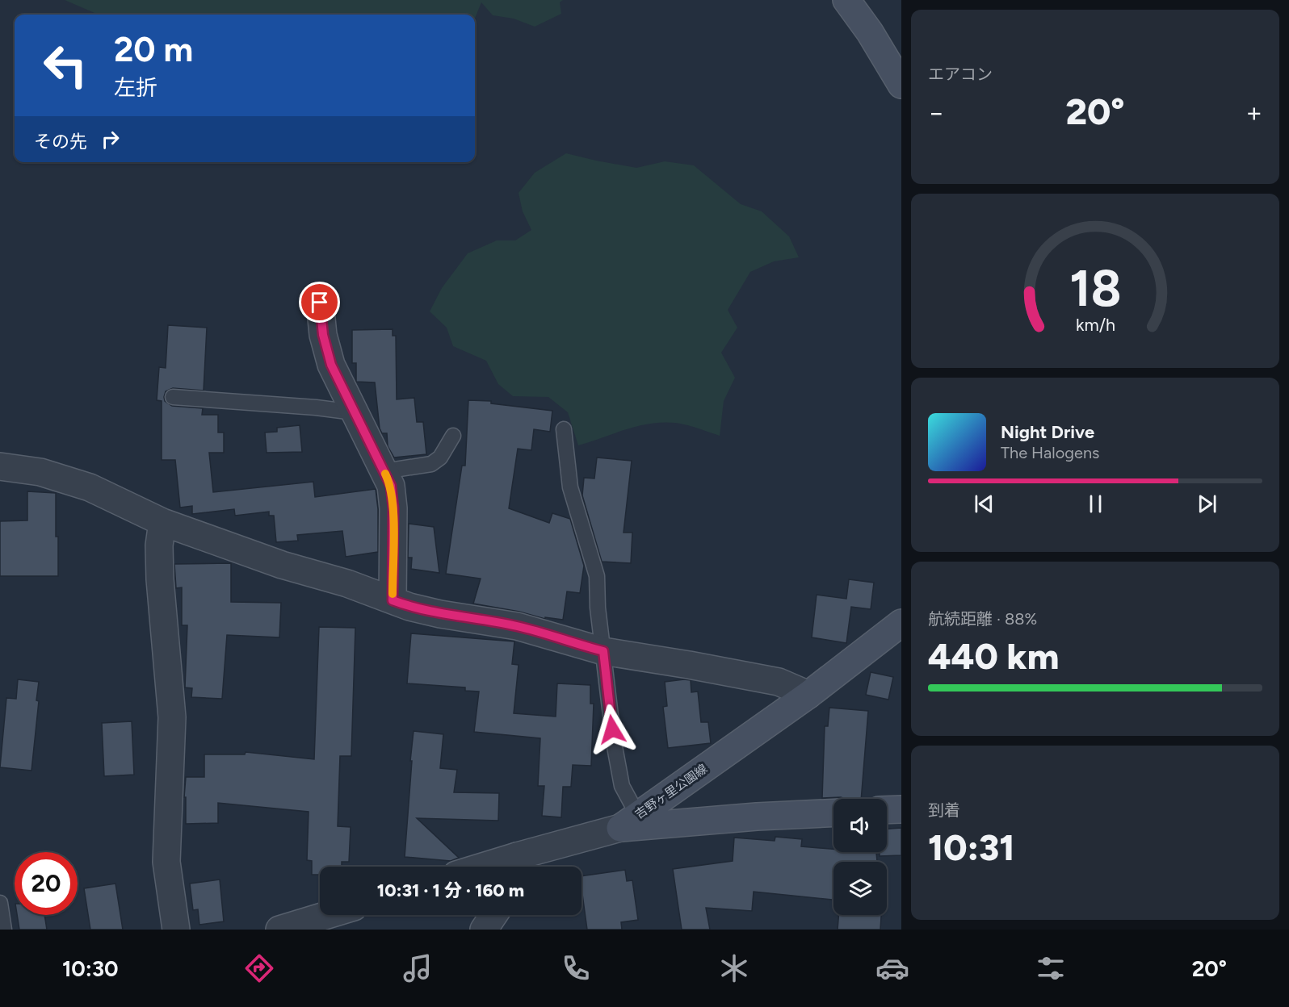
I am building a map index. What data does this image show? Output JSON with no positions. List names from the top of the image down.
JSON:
{
  "streets": {
    "main road": ["吉野ヶ里公園線"]
  },
  "page": {
    "tile": [
      "エアコン",
      ["航続距離 · 88%", "440 km"],
      ["到着", "10:31"]
    ],
    "turn": ["20 m", "左折"],
    "heat": ["−", "20°", "+"],
    "then": "その先",
    "song": ["Night Drive", "The Halogens"],
    "limit": "20",
    "trip": "10:31 · 1 分 · 160 m",
    "tabs": ["10:30", "20°"],
    "gauge": ["18", "km/h"]
  }
}
